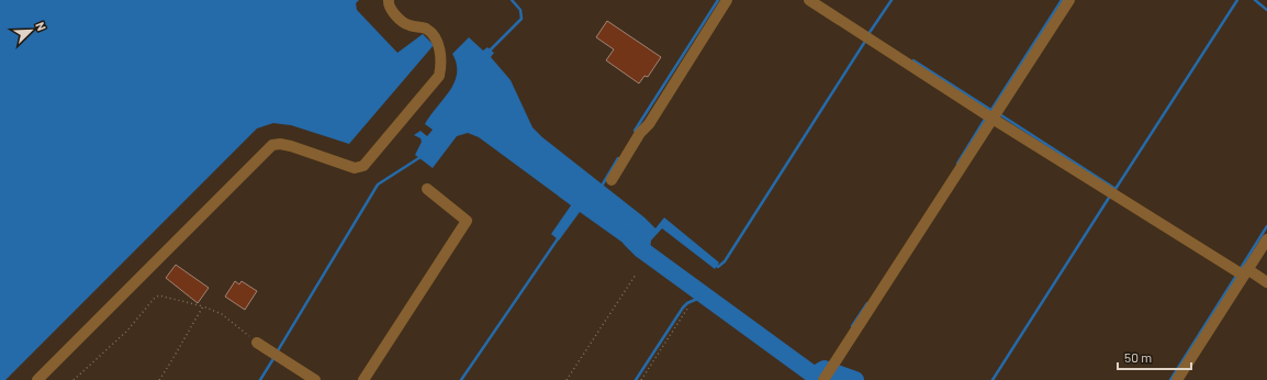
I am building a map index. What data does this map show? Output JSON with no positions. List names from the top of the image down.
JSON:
{
  "scale_bar": "50 m",
  "north": "top right"
}
